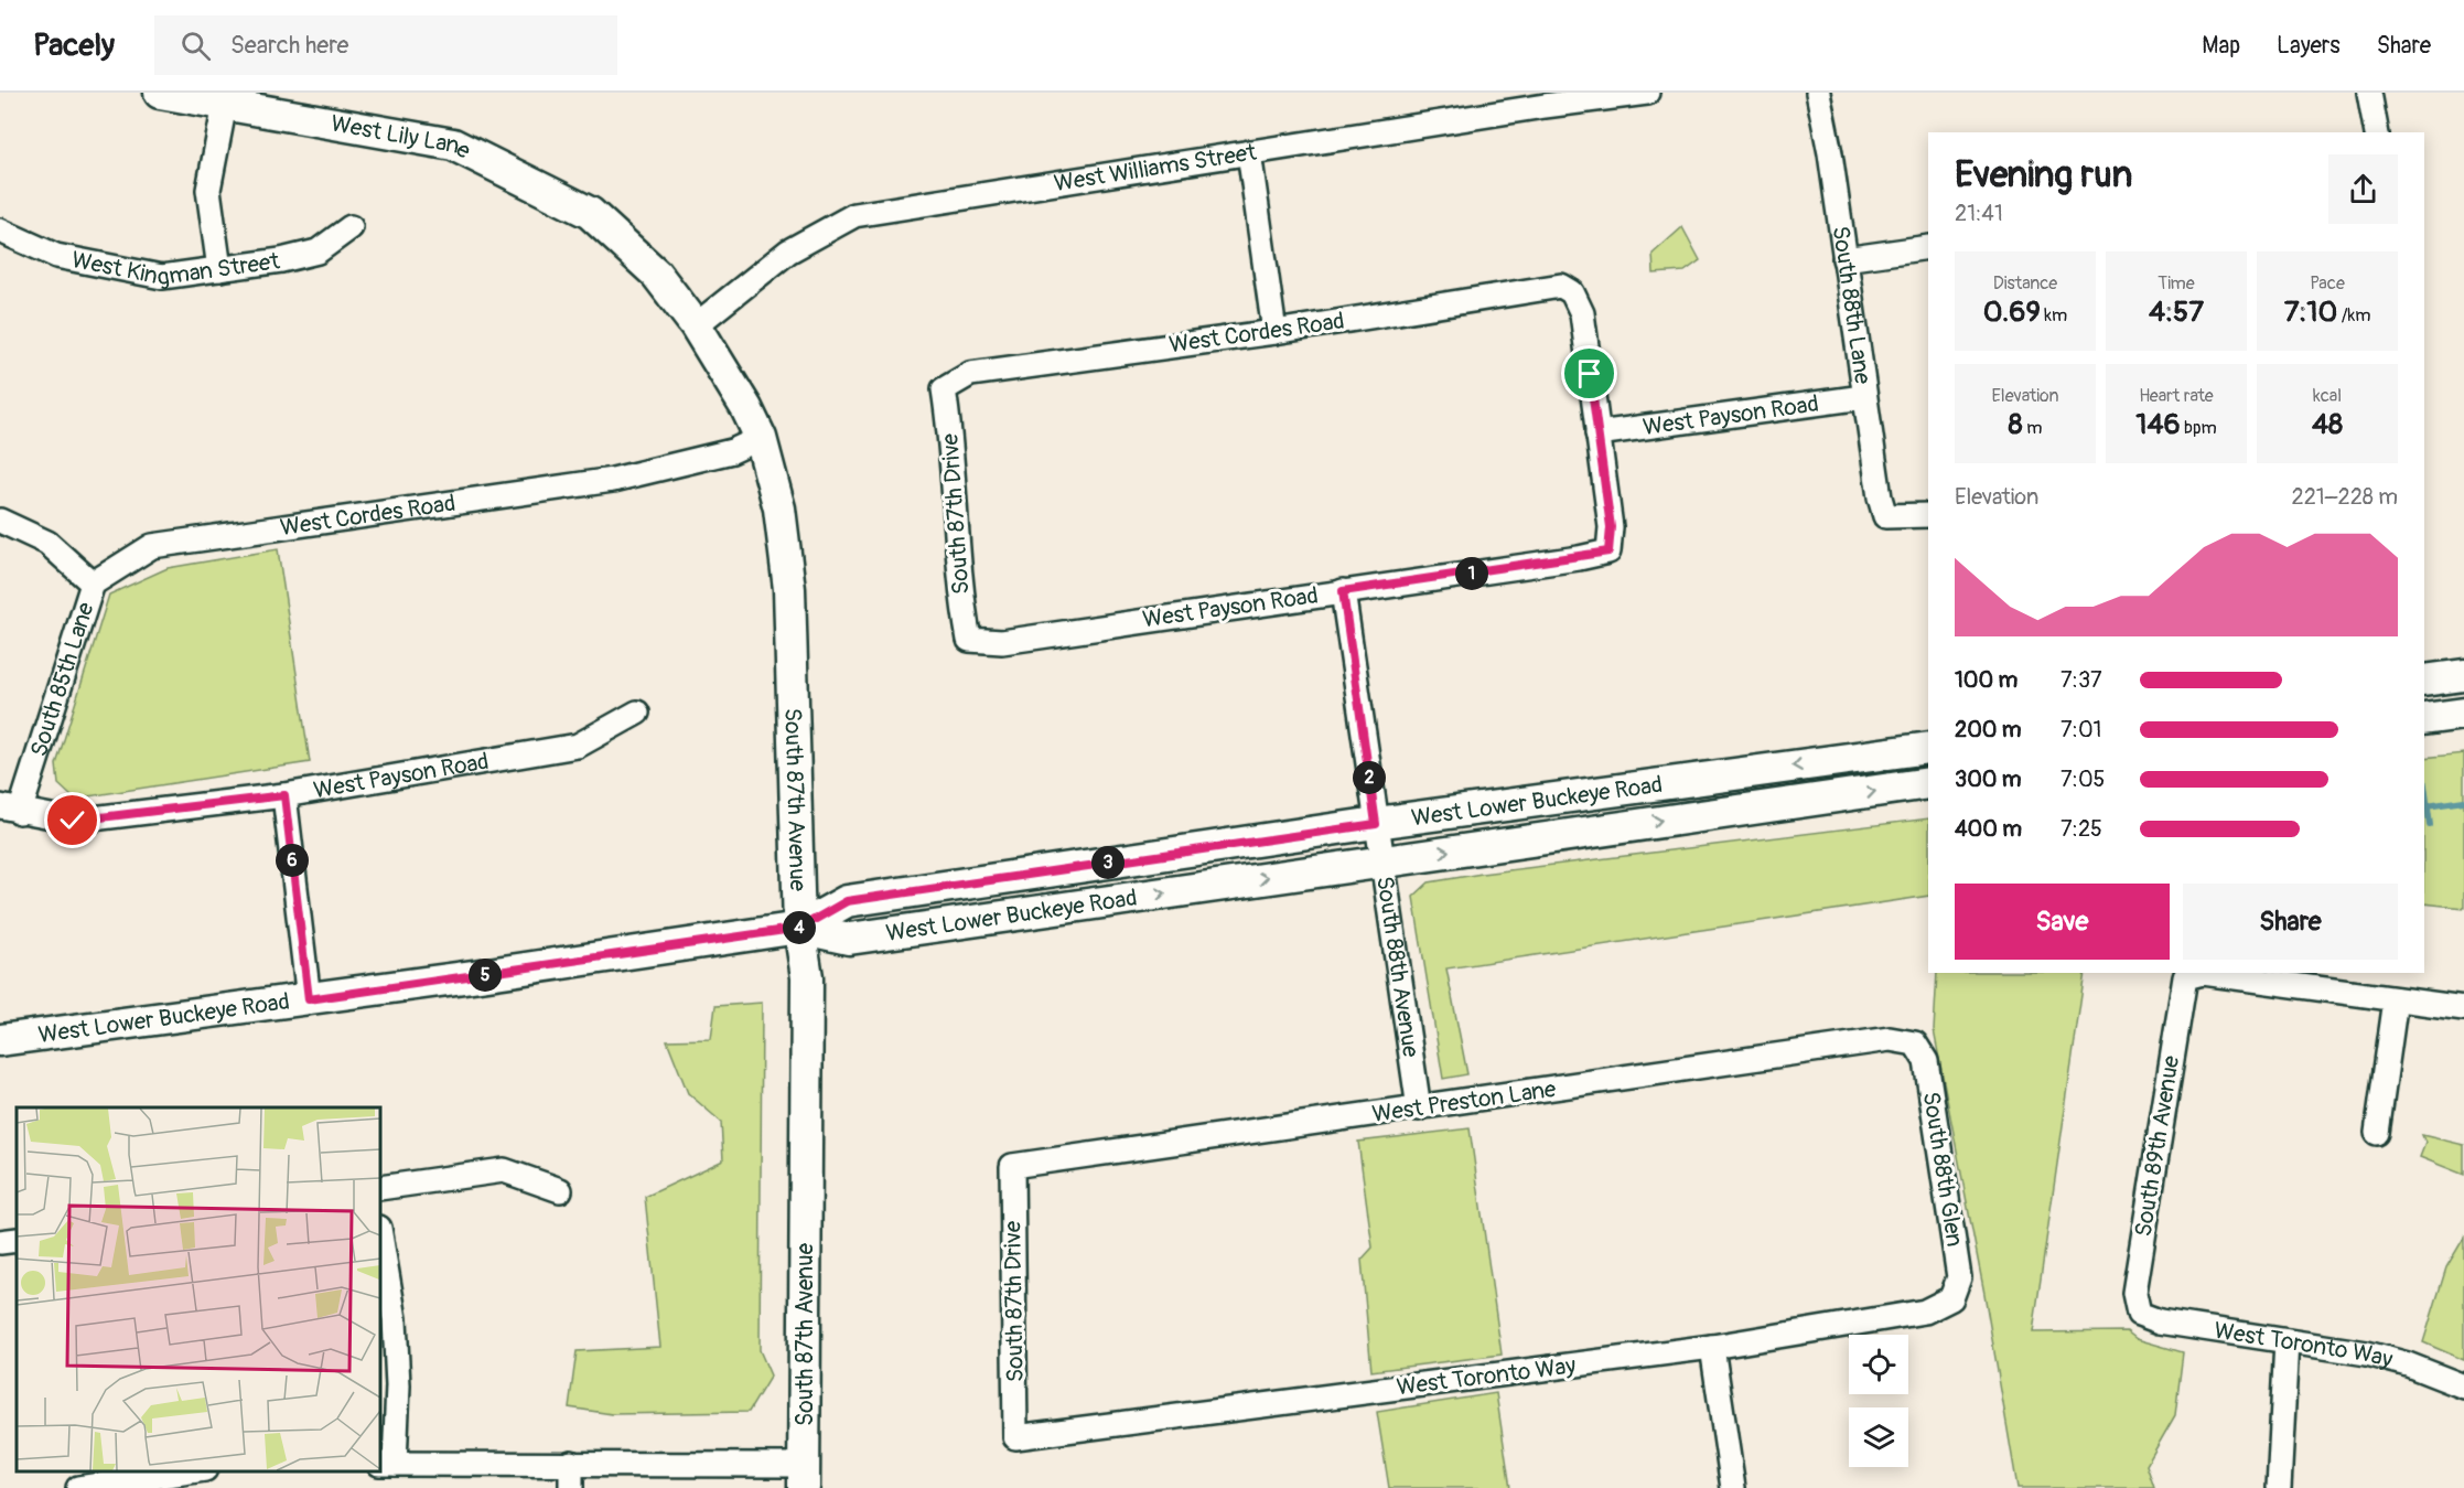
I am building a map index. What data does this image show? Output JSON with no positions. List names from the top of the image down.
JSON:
{
  "streets": {
    "main road": ["West Lily Lane", "South 87th Avenue", "West Lower Buckeye Road"],
    "street": [
      "West Williams Street",
      "West Kingman Street",
      "South 88th Lane",
      "West Cordes Road",
      "West Payson Road",
      "South 87th Drive",
      "South 85th Lane",
      "South 88th Avenue",
      "West Preston Lane",
      "South 89th Avenue",
      "South 88th Glen",
      "West Toronto Way"
    ]
  },
  "crossings": [
    ["West Lily Lane", "South 87th Avenue"],
    ["West Williams Street", "South 87th Avenue"],
    ["South 88th Lane", "West Payson Road"],
    ["West Cordes Road", "West Payson Road"],
    ["West Cordes Road", "South 87th Drive"],
    ["West Cordes Road", "South 85th Lane"],
    ["West Cordes Road", "South 87th Avenue"],
    ["West Payson Road", "South 87th Drive"],
    ["West Payson Road", "South 85th Lane"],
    ["West Payson Road", "South 88th Avenue"],
    ["South 87th Drive", "West Preston Lane"],
    ["South 87th Drive", "West Toronto Way"],
    ["South 87th Avenue", "West Lower Buckeye Road"],
    ["West Lower Buckeye Road", "South 88th Avenue"],
    ["South 88th Avenue", "West Preston Lane"],
    ["West Preston Lane", "South 88th Glen"],
    ["South 89th Avenue", "West Toronto Way"],
    ["South 88th Glen", "West Toronto Way"]
  ],
  "page": {
    "header": "Pacely",
    "search": "Search here",
    "nav": ["Map", "Layers", "Share"],
    "heading": ["Evening run", "21:41"],
    "stats": [
      ["Distance", "0.69 km"],
      ["Time", "4:57"],
      ["Pace", "7:10 /km"],
      ["Elevation", "8 m"],
      ["Heart rate", "146 bpm"],
      ["kcal", "48"]
    ],
    "chart": ["Elevation", "221–228 m"],
    "pins": [
      "1",
      "2",
      "6",
      "3",
      "4",
      "5"
    ],
    "list": [
      {
        "name": "100 m",
        "note": "7:37"
      },
      {
        "name": "200 m",
        "note": "7:01"
      },
      {
        "name": "300 m",
        "note": "7:05"
      },
      {
        "name": "400 m",
        "note": "7:25"
      }
    ],
    "buttons": ["Save", "Share"]
  }
}
